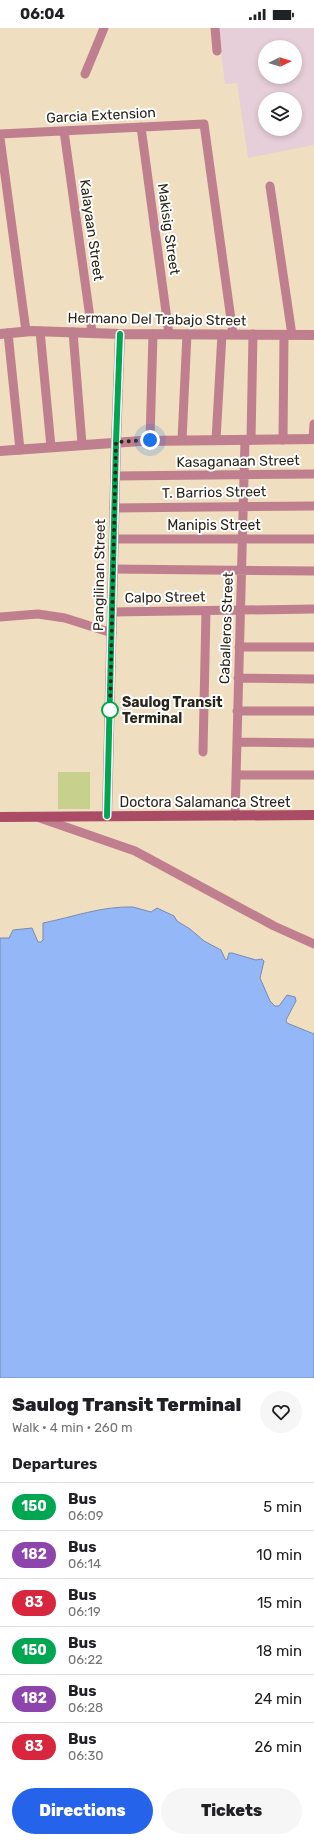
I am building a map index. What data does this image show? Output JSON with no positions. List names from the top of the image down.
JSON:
{
  "streets": {
    "main road": ["Doctora Salamanca Street"],
    "street": [
      "Garcia Extension",
      "Makisig Street",
      "Kalayaan Street",
      "Hermano Del Trabajo Street",
      "Kasaganaan Street",
      "T. Barrios Street",
      "Manipis Street",
      "Pangilinan Street",
      "Calpo Street",
      "Caballeros Street"
    ]
  },
  "crossings": [
    ["Garcia Extension", "Makisig Street"],
    ["Garcia Extension", "Kalayaan Street"],
    ["Garcia Extension", "Hermano Del Trabajo Street"],
    ["Makisig Street", "Hermano Del Trabajo Street"],
    ["Kalayaan Street", "Hermano Del Trabajo Street"],
    ["Hermano Del Trabajo Street", "Pangilinan Street"],
    ["Hermano Del Trabajo Street", "Caballeros Street"],
    ["Kasaganaan Street", "Pangilinan Street"],
    ["Kasaganaan Street", "Caballeros Street"],
    ["T. Barrios Street", "Pangilinan Street"],
    ["T. Barrios Street", "Caballeros Street"],
    ["Manipis Street", "Pangilinan Street"],
    ["Manipis Street", "Caballeros Street"],
    ["Pangilinan Street", "Calpo Street"],
    ["Pangilinan Street", "Doctora Salamanca Street"],
    ["Calpo Street", "Caballeros Street"],
    ["Caballeros Street", "Doctora Salamanca Street"]
  ],
  "places": ["Saulog Transit Terminal"],
  "lines": ["bus line 150"],
  "north": "right",
  "page": {
    "status": "06:04",
    "heading": [
      ["Saulog Transit Terminal", "Walk · 4 min · 260 m"],
      "Departures"
    ],
    "list": [
      {
        "mark": "150",
        "name": "Bus",
        "note": "06:09",
        "value": "5 min"
      },
      {
        "mark": "182",
        "name": "Bus",
        "note": "06:14",
        "value": "10 min"
      },
      {
        "mark": "83",
        "name": "Bus",
        "note": "06:19",
        "value": "15 min"
      },
      {
        "mark": "150",
        "name": "Bus",
        "note": "06:22",
        "value": "18 min"
      },
      {
        "mark": "182",
        "name": "Bus",
        "note": "06:28",
        "value": "24 min"
      },
      {
        "mark": "83",
        "name": "Bus",
        "note": "06:30",
        "value": "26 min"
      }
    ],
    "buttons": ["Directions", "Tickets"]
  }
}
